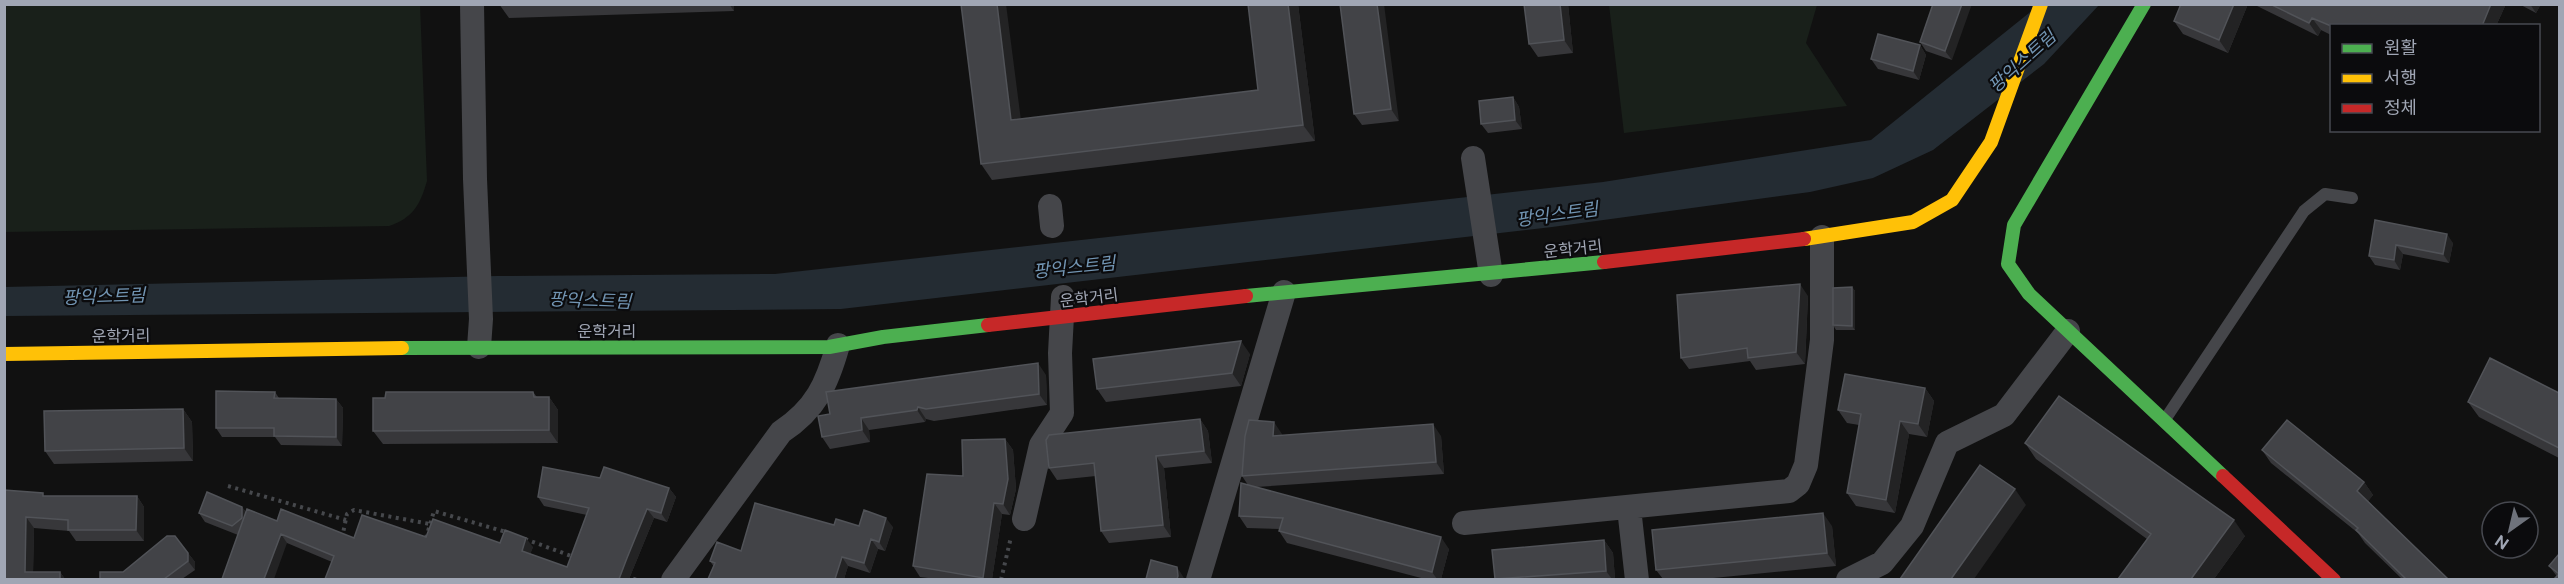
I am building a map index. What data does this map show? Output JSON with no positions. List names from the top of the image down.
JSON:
{
  "streets": {
    "main road": ["운학거리"]
  },
  "water": ["팡익스트림"],
  "legend": ["원활", "서행", "정체"],
  "north": "bottom left"
}
